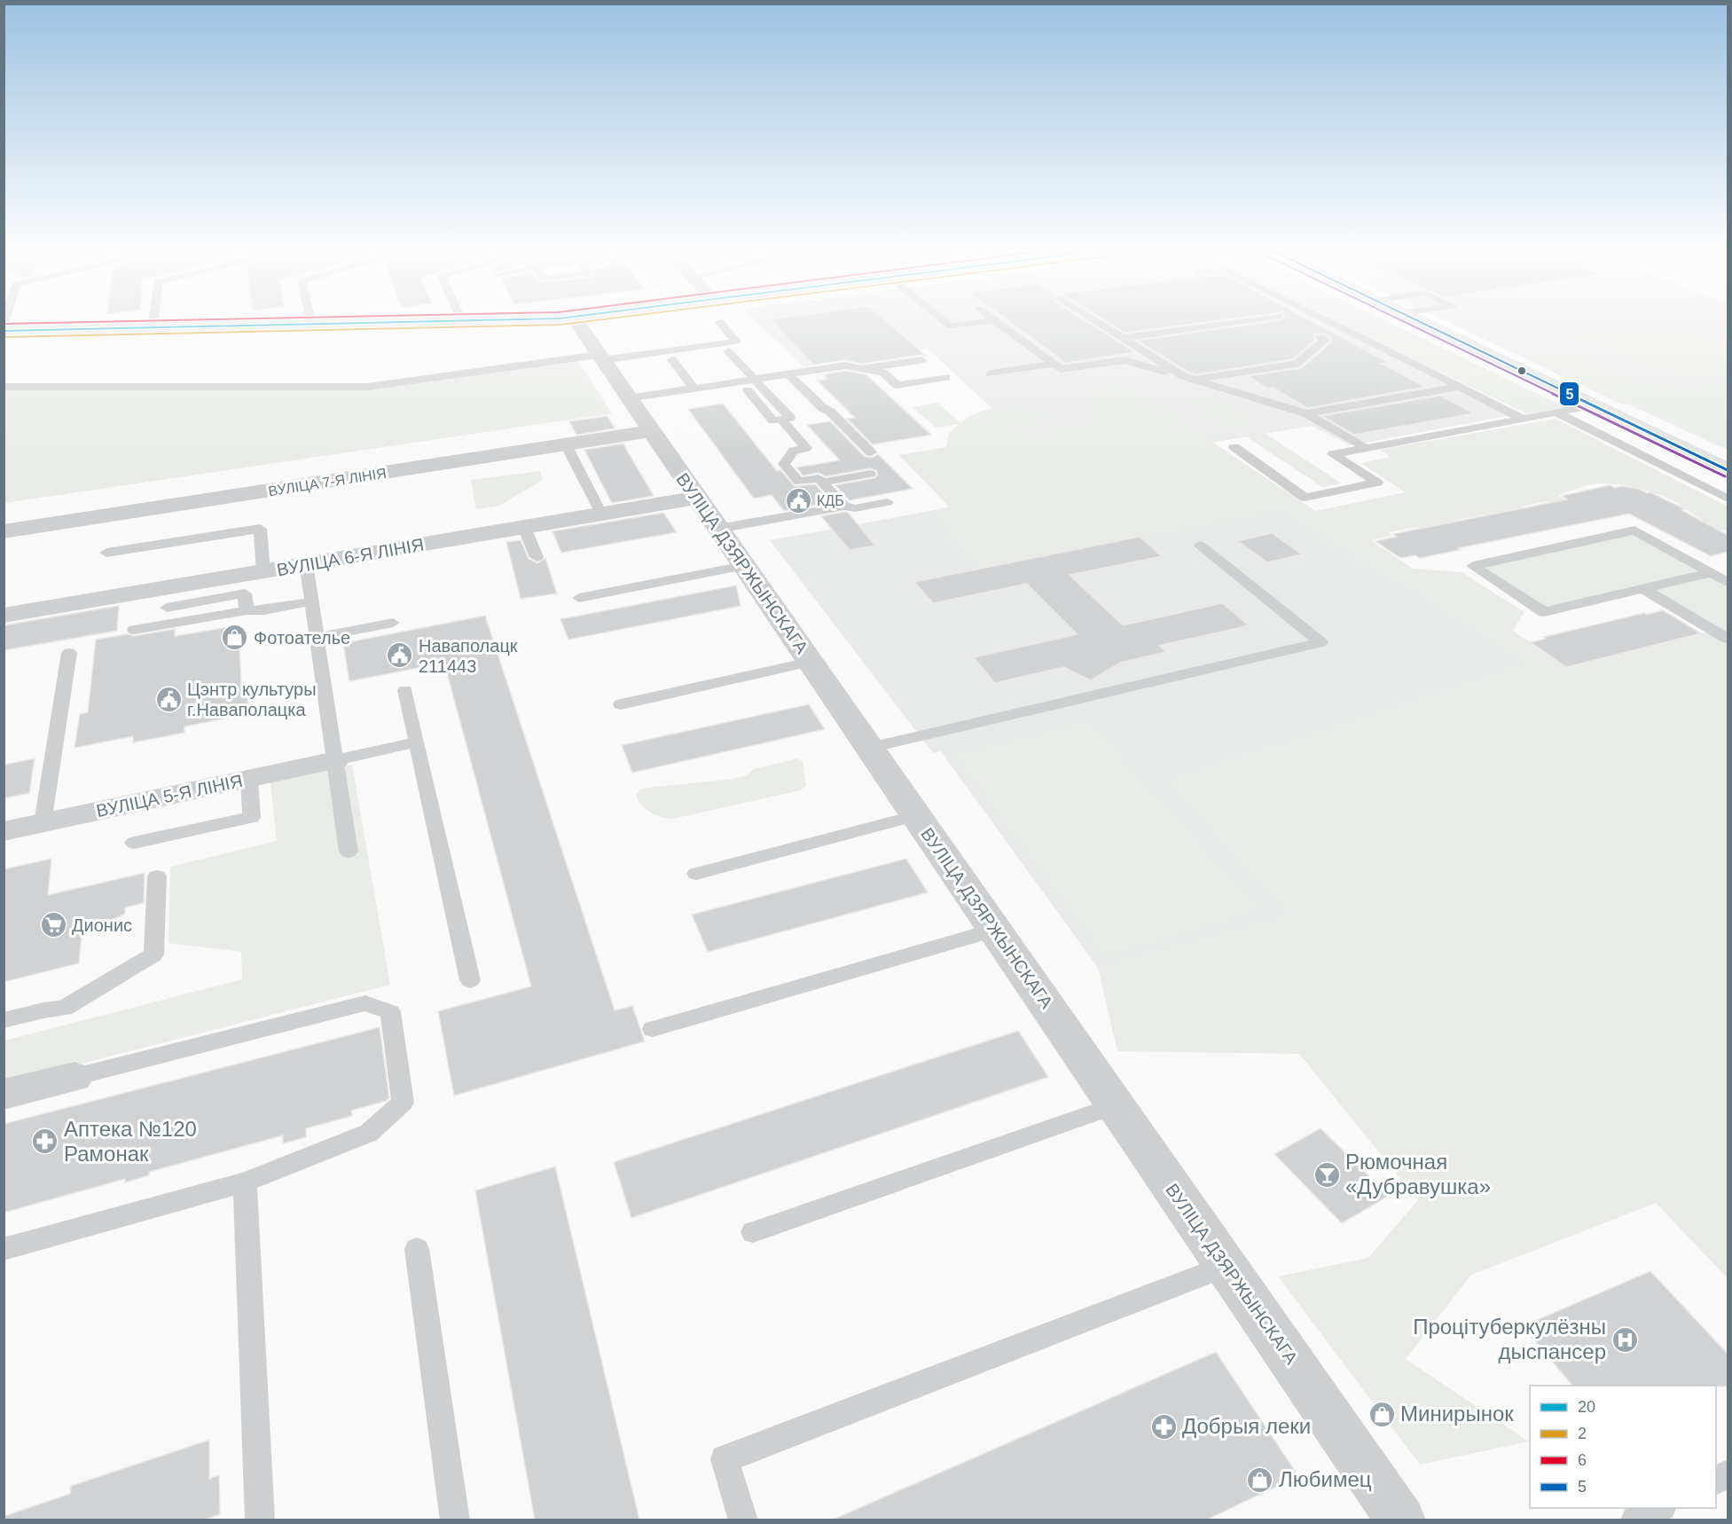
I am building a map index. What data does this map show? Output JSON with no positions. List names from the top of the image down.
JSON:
{
  "streets": {
    "street": [
      "ВУЛІЦА 7-Я ЛІНІЯ",
      "ВУЛІЦА 6-Я ЛІНІЯ",
      "ВУЛІЦА ДЗЯРЖЫНСКАГА",
      "ВУЛІЦА 5-Я ЛІНІЯ"
    ]
  },
  "crossings": [
    ["ВУЛІЦА 7-Я ЛІНІЯ", "ВУЛІЦА ДЗЯРЖЫНСКАГА"],
    ["ВУЛІЦА 6-Я ЛІНІЯ", "ВУЛІЦА ДЗЯРЖЫНСКАГА"]
  ],
  "places": {
    "public building": ["КДБ", "Наваполацк 211443", "Цэнтр культуры г.Наваполацка"],
    "shop": ["Фотоателье", "Минирынок", "Любимец"],
    "supermarket": ["Дионис"],
    "pharmacy": ["Аптека №120 Рамонак", "Добрыя леки"],
    "bar": ["Рюмочная «Дубравушка»"],
    "hospital": ["Процітуберкулёзны дыспансер"]
  },
  "lines": [
    "transit line 20",
    "transit line 2",
    "transit line 6",
    "transit line 5"
  ],
  "legend": [
    "20",
    "2",
    "6",
    "5"
  ]
}
